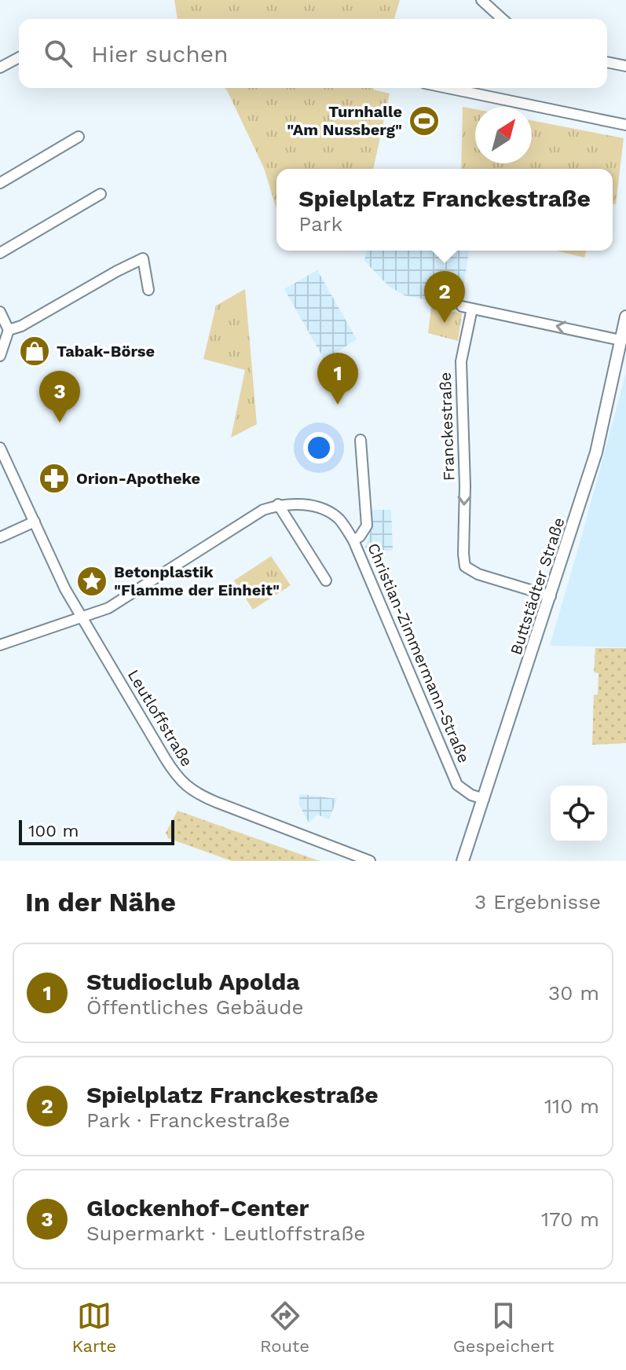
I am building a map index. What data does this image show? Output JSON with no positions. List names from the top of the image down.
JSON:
{
  "streets": {
    "street": [
      "Franckestraße",
      "Buttstädter Straße",
      "Christian-Zimmermann-Straße",
      "Leutloffstraße"
    ]
  },
  "crossings": [
    ["Franckestraße", "Buttstädter Straße"],
    ["Buttstädter Straße", "Christian-Zimmermann-Straße"],
    ["Christian-Zimmermann-Straße", "Leutloffstraße"]
  ],
  "one_way": ["Franckestraße"],
  "places": {
    "sports": ["Turnhalle \"Am Nussberg\""],
    "shop": ["Tabak-Börse"],
    "pharmacy": ["Orion-Apotheke"],
    "place": ["Betonplastik \"Flamme der Einheit\""]
  },
  "scale_bar": "100 m",
  "north": "top right",
  "page": {
    "search": "Hier suchen",
    "popup": ["Spielplatz Franckestraße", "Park"],
    "pins": ["2", "1", "3"],
    "scale": "100 m",
    "heading": ["In der Nähe", "3 Ergebnisse"],
    "list": [
      {
        "mark": "1",
        "name": "Studioclub Apolda",
        "note": "Öffentliches Gebäude",
        "value": "30 m"
      },
      {
        "mark": "2",
        "name": "Spielplatz Franckestraße",
        "note": "Park · Franckestraße",
        "value": "110 m"
      },
      {
        "mark": "3",
        "name": "Glockenhof-Center",
        "note": "Supermarkt · Leutloffstraße",
        "value": "170 m"
      }
    ],
    "nav": ["Karte", "Route", "Gespeichert"]
  }
}
